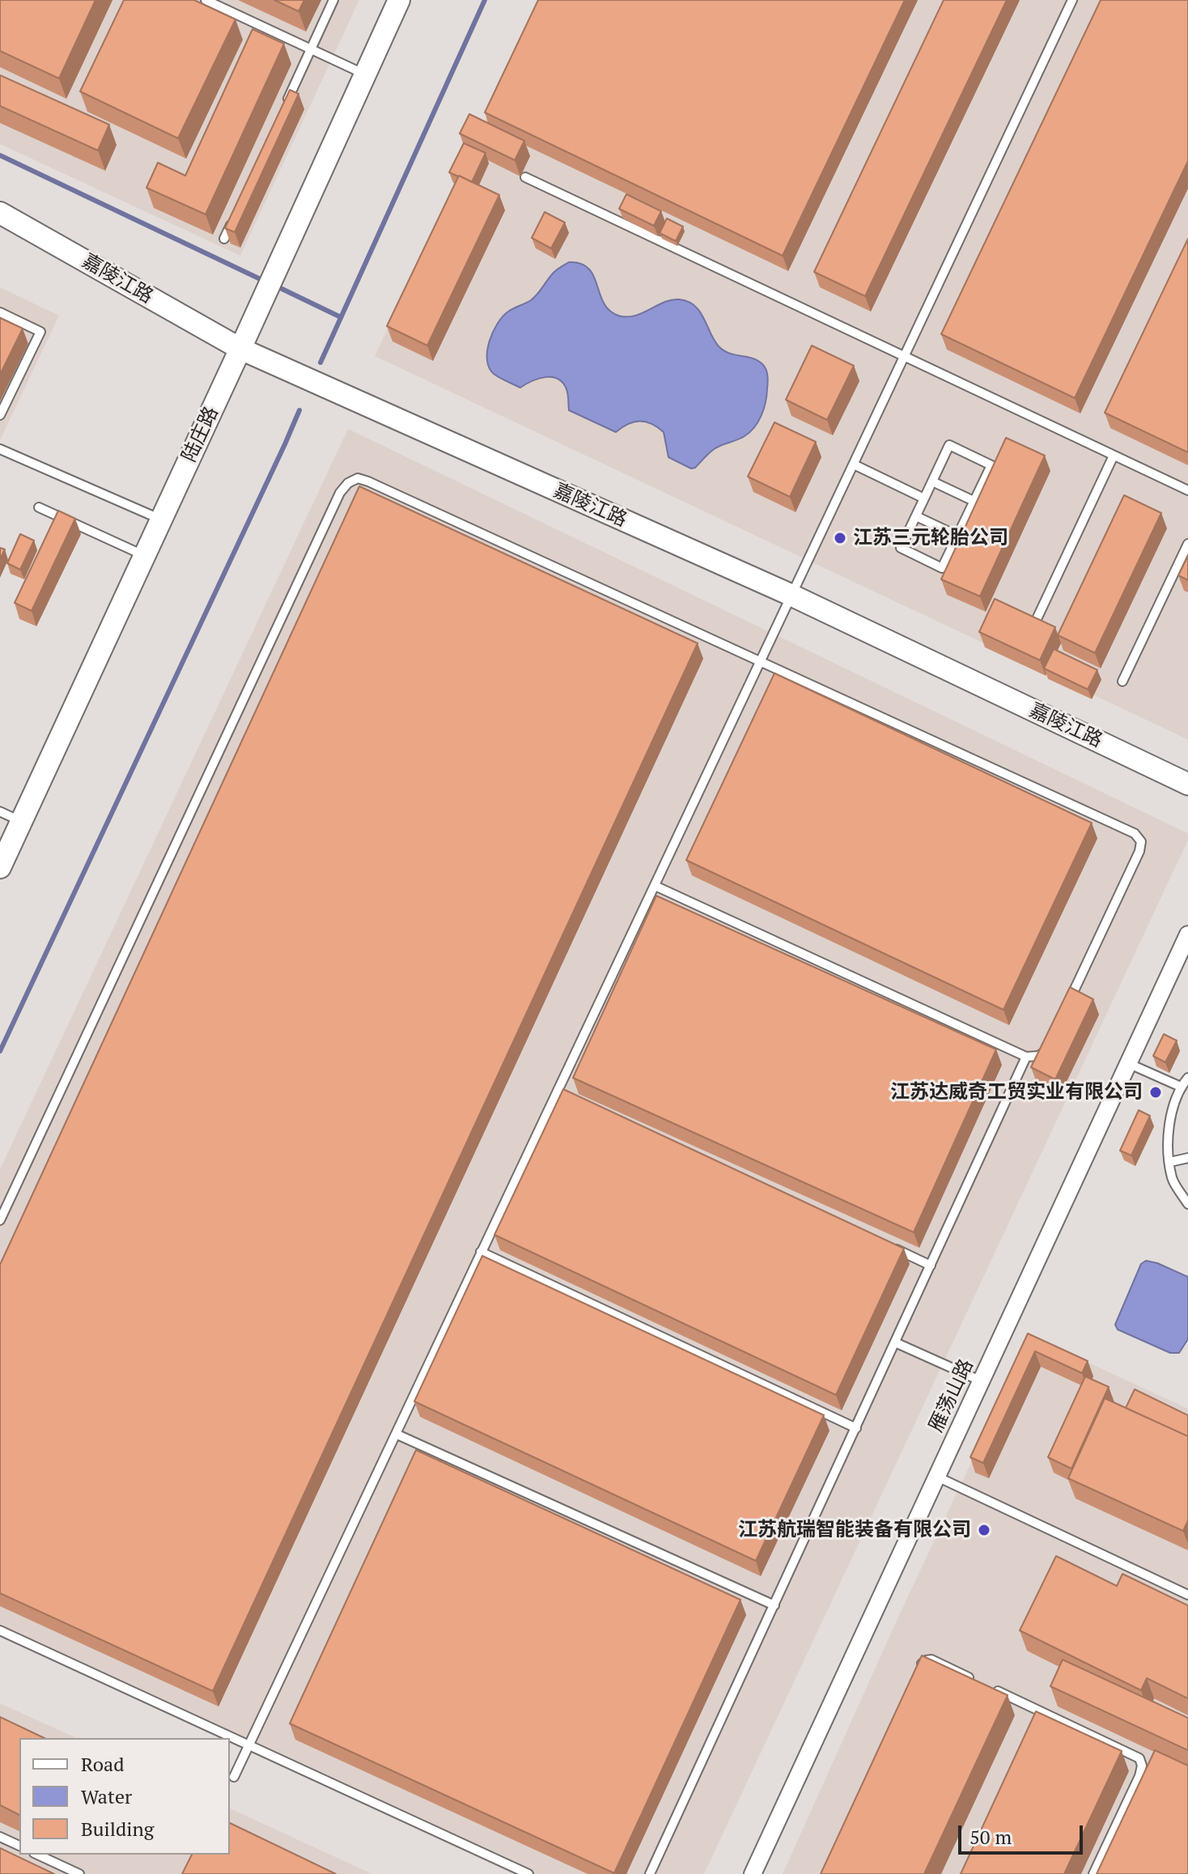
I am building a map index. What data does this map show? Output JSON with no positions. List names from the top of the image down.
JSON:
{
  "streets": {
    "street": ["嘉陵江路", "陆庄路", "雁荡山路"]
  },
  "crossings": [
    ["嘉陵江路", "陆庄路"]
  ],
  "places": ["江苏三元轮胎公司", "江苏达威奇工贸实业有限公司", "江苏航瑞智能装备有限公司"],
  "legend": ["Road", "Water", "Building"],
  "scale_bar": "50 m"
}
